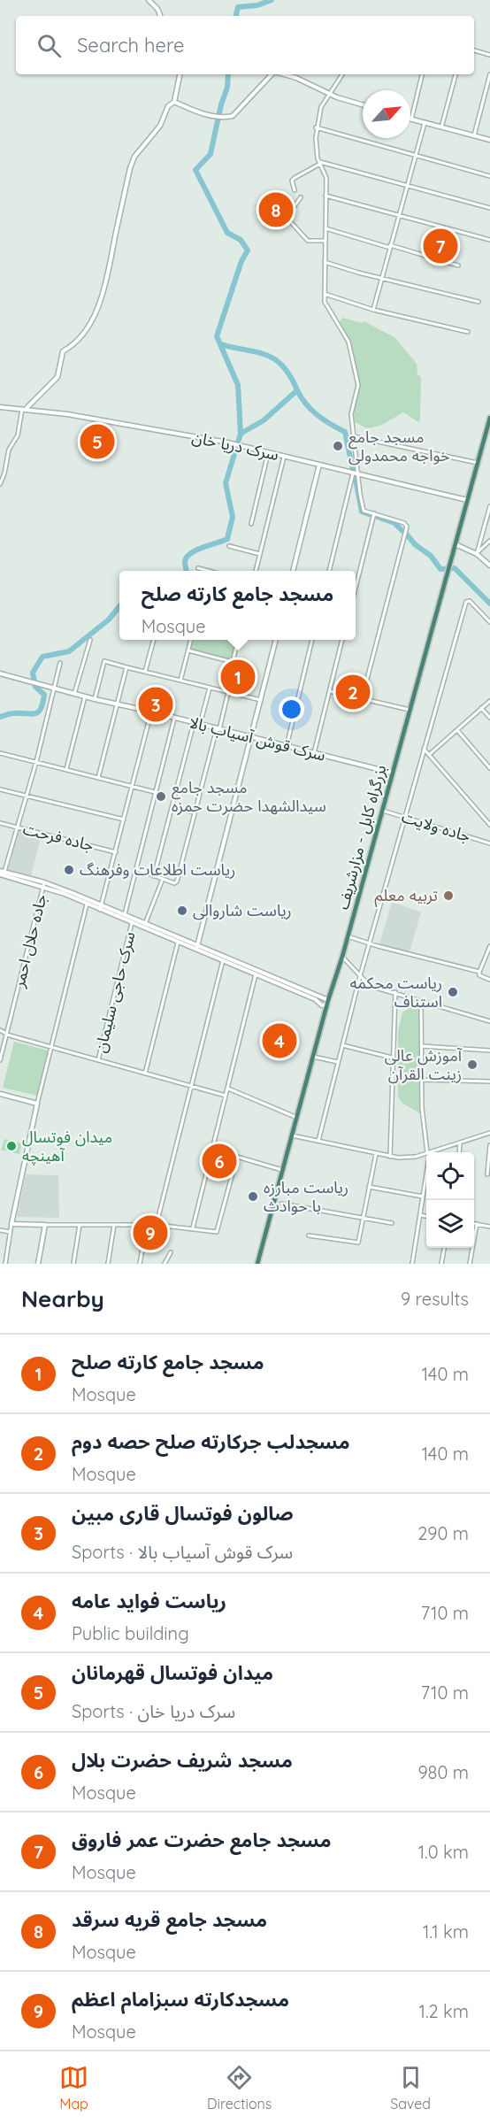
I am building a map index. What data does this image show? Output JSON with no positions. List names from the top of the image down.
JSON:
{
  "streets": {
    "highway": ["بزرگراه کابل - مزارشریف"],
    "street": [
      "سرک دریا خان",
      "سرک قوش آسیاب بالا",
      "جاده ولایت",
      "جاده فرحت",
      "جاده حلال احمر",
      "سرک حاجی سلیمان"
    ]
  },
  "crossings": [
    ["سرک دریا خان", "بزرگراه کابل - مزارشریف"],
    ["سرک قوش آسیاب بالا", "بزرگراه کابل - مزارشریف"],
    ["جاده ولایت", "بزرگراه کابل - مزارشریف"]
  ],
  "places": [
    "مسجد جامع خواجه محمدولی",
    "مسجد جامع سیدالشهدا حضرت حمزه",
    "ریاست اطلاعات وفرهنگ",
    "تربیه معلم",
    "ریاست شاروالی",
    "ریاست محکمه استناف",
    "آموزش عالی زینت القرآن",
    "میدان فوتسال آهینچه",
    "ریاست مبارزه با حوادث"
  ],
  "north": "top right",
  "page": {
    "search": "Search here",
    "pins": [
      "8",
      "7",
      "5",
      "1",
      "2",
      "3",
      "4",
      "6",
      "9"
    ],
    "popup": ["مسجد جامع کارته صلح", "Mosque"],
    "heading": ["Nearby", "9 results"],
    "list": [
      {
        "mark": "1",
        "name": "مسجد جامع کارته صلح",
        "note": "Mosque",
        "value": "140 m"
      },
      {
        "mark": "2",
        "name": "مسجدلب جرکارته صلح حصه دوم",
        "note": "Mosque",
        "value": "140 m"
      },
      {
        "mark": "3",
        "name": "صالون فوتسال قاری مبین",
        "note": "Sports · سرک قوش آسیاب بالا",
        "value": "290 m"
      },
      {
        "mark": "4",
        "name": "ریاست فواید عامه",
        "note": "Public building",
        "value": "710 m"
      },
      {
        "mark": "5",
        "name": "میدان فوتسال قهرمانان",
        "note": "Sports · سرک دریا خان",
        "value": "710 m"
      },
      {
        "mark": "6",
        "name": "مسجد شریف حضرت بلال",
        "note": "Mosque",
        "value": "980 m"
      },
      {
        "mark": "7",
        "name": "مسجد جامع حضرت عمر فاروق",
        "note": "Mosque",
        "value": "1.0 km"
      },
      {
        "mark": "8",
        "name": "مسجد جامع قریه سرقد",
        "note": "Mosque",
        "value": "1.1 km"
      },
      {
        "mark": "9",
        "name": "مسجدکارته سبزامام اعظم",
        "note": "Mosque",
        "value": "1.2 km"
      }
    ],
    "nav": ["Map", "Directions", "Saved"]
  }
}
